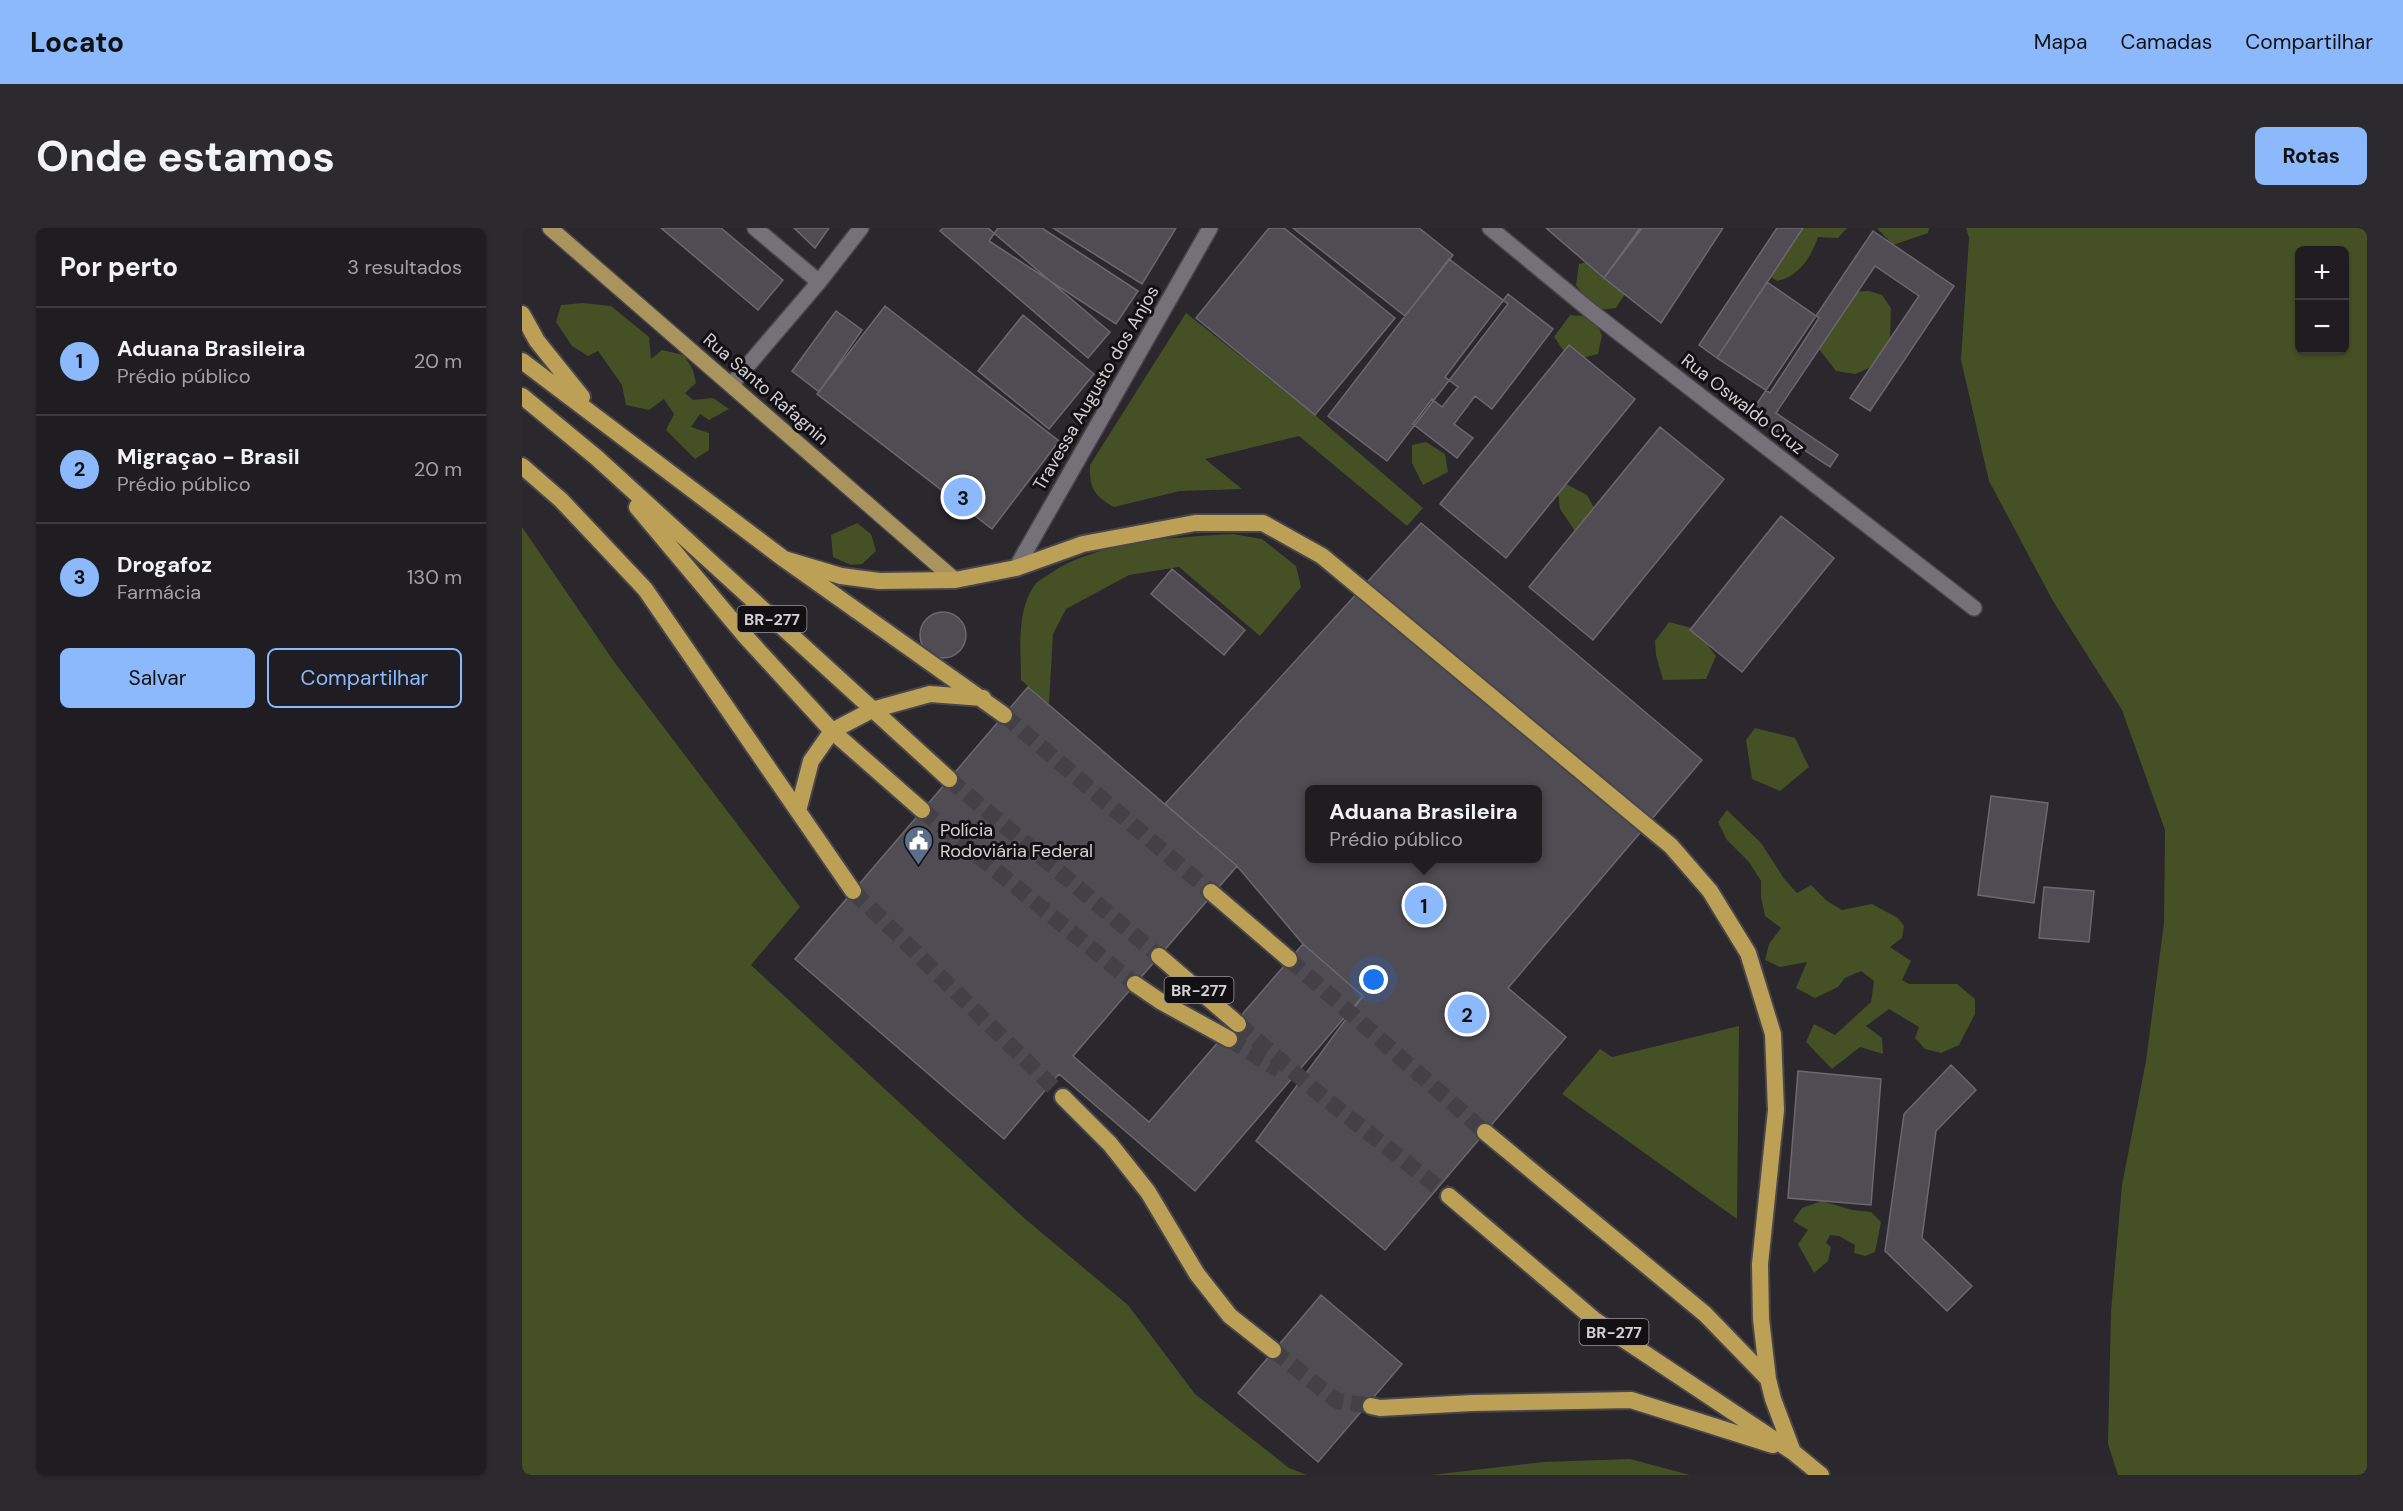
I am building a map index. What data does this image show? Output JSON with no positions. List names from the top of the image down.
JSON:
{
  "streets": {
    "highway": ["BR-277"],
    "main road": ["Rua Santo Rafagnin"],
    "street": ["Travessa Augusto dos Anjos", "Rua Oswaldo Cruz"]
  },
  "places": {
    "public building": ["Polícia Rodoviária Federal"]
  },
  "page": {
    "header": "Locato",
    "nav": ["Mapa", "Camadas", "Compartilhar"],
    "buttons": [
      "Rotas",
      ["Salvar", "Compartilhar"]
    ],
    "title": "Onde estamos",
    "heading": ["Por perto", "3 resultados"],
    "map_buttons": ["+", "−"],
    "list": [
      {
        "mark": "1",
        "name": "Aduana Brasileira",
        "note": "Prédio público",
        "value": "20 m"
      },
      {
        "mark": "2",
        "name": "Migraçao - Brasil",
        "note": "Prédio público",
        "value": "20 m"
      },
      {
        "mark": "3",
        "name": "Drogafoz",
        "note": "Farmácia",
        "value": "130 m"
      }
    ],
    "pins": ["3", "1", "2"],
    "popup": ["Aduana Brasileira", "Prédio público"]
  }
}
